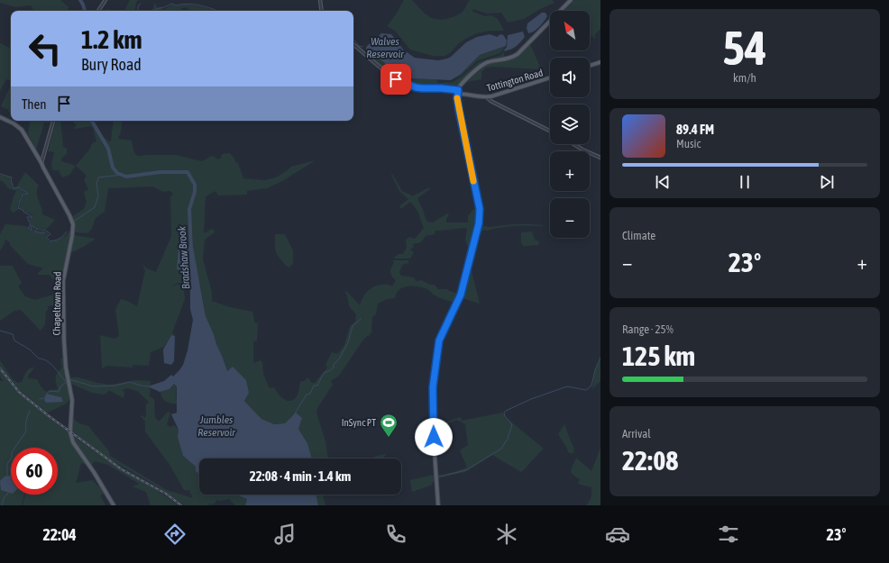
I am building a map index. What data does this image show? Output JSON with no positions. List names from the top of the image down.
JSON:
{
  "streets": {
    "main road": ["Tottington Road", "Chapeltown Road"]
  },
  "water": ["Walves Reservoir", "Bradshaw Brook", "Jumbles Reservoir"],
  "places": {
    "sports": ["InSync PT"]
  },
  "north": "top left",
  "page": {
    "tile": [
      ["54", "km/h"],
      "Climate",
      ["Range · 25%", "125 km"],
      ["Arrival", "22:08"]
    ],
    "map_buttons": ["+", "−"],
    "turn": ["1.2 km", "Bury Road"],
    "then": "Then",
    "song": ["89.4 FM", "Music"],
    "heat": ["−", "23°", "+"],
    "limit": "60",
    "trip": "22:08 · 4 min · 1.4 km",
    "tabs": ["22:04", "23°"]
  }
}
